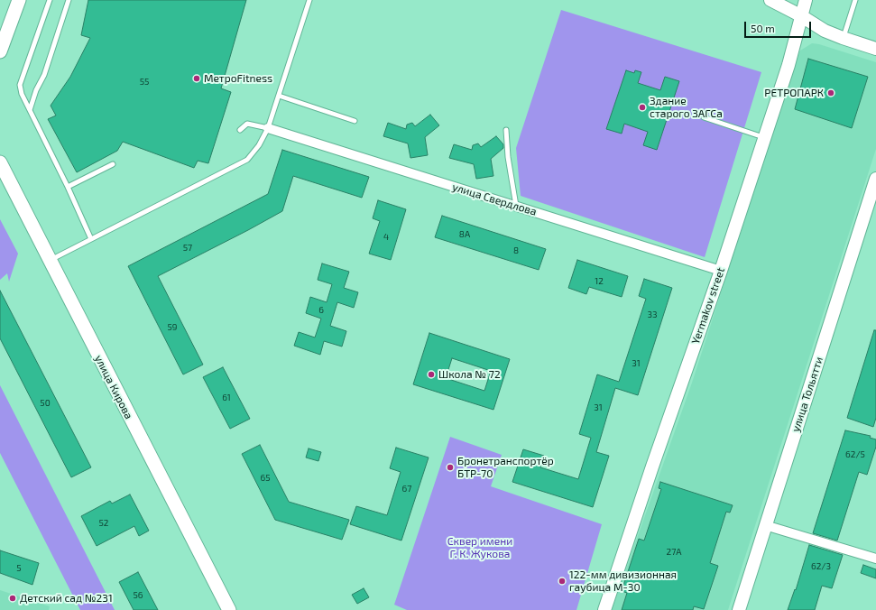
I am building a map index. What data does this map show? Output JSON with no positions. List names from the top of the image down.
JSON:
{
  "streets": {
    "main road": ["улица Кирова"],
    "street": ["улица Свердлова", "Yermakov street", "улица Тольятти"]
  },
  "crossings": [
    ["улица Свердлова", "Yermakov street"]
  ],
  "parks": ["Сквер имени Г. К. Жукова"],
  "places": [
    "МетроFitness",
    "РЕТРОПАРК",
    "Здание старого ЗАГСа",
    "Школа № 72",
    "Бронетранспортёр БТР-70",
    "122-мм дивизионная гаубица М-30",
    "Детский сад №231"
  ],
  "house_numbers": [
    "55",
    "8А",
    "4",
    "57",
    "8",
    "12",
    "6",
    "33",
    "59",
    "31",
    "61",
    "50",
    "31",
    "62/5",
    "65",
    "67",
    "52",
    "27А",
    "62/3",
    "5",
    "56"
  ],
  "scale_bar": "50 m"
}
